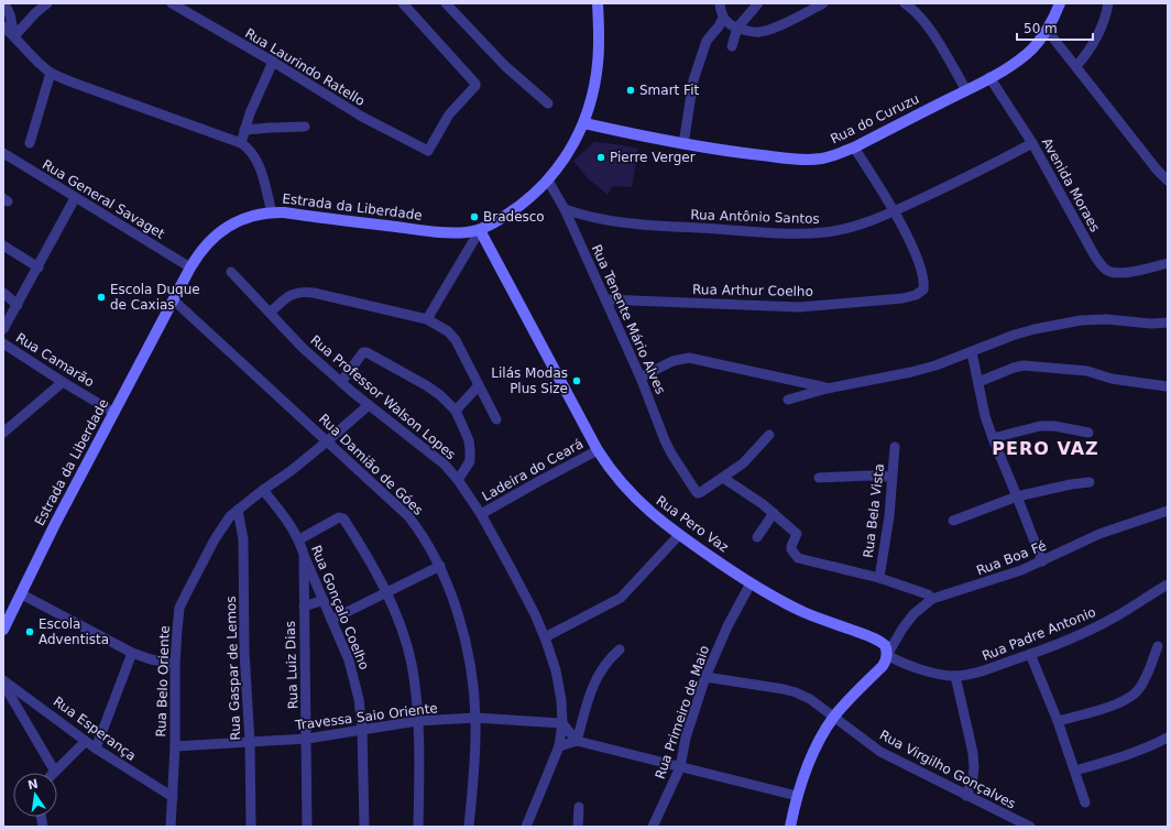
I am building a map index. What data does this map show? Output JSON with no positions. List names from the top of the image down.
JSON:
{
  "streets": {
    "main road": ["Rua do Curuzu", "Estrada da Liberdade", "Rua Pero Vaz"],
    "street": [
      "Rua Laurindo Ratello",
      "Avenida Moraes",
      "Rua General Savaget",
      "Rua Antônio Santos",
      "Rua Arthur Coelho",
      "Rua Tenente Mário Alves",
      "Rua Camarão",
      "Rua Professor Walson Lopes",
      "Rua Damião de Góes",
      "Ladeira do Ceará",
      "Rua Bela Vista",
      "Rua Boa Fé",
      "Rua Gonçalo Coelho",
      "Rua Padre Antonio",
      "Rua Luiz Dias",
      "Rua Gaspar de Lemos",
      "Rua Belo Oriente",
      "Rua Primeiro de Maio",
      "Travessa Saio Oriente",
      "Rua Esperança",
      "Rua Virgilho Gonçalves"
    ]
  },
  "crossings": [
    ["Rua do Curuzu", "Avenida Moraes"],
    ["Rua do Curuzu", "Estrada da Liberdade"],
    ["Avenida Moraes", "Rua Antônio Santos"],
    ["Rua General Savaget", "Estrada da Liberdade"],
    ["Estrada da Liberdade", "Rua Tenente Mário Alves"],
    ["Estrada da Liberdade", "Rua Camarão"],
    ["Estrada da Liberdade", "Rua Damião de Góes"],
    ["Estrada da Liberdade", "Rua Pero Vaz"],
    ["Rua Antônio Santos", "Rua Arthur Coelho"],
    ["Rua Antônio Santos", "Rua Tenente Mário Alves"],
    ["Rua Arthur Coelho", "Rua Tenente Mário Alves"],
    ["Rua Professor Walson Lopes", "Ladeira do Ceará"],
    ["Rua Professor Walson Lopes", "Rua Belo Oriente"],
    ["Rua Professor Walson Lopes", "Travessa Saio Oriente"],
    ["Rua Damião de Góes", "Rua Belo Oriente"],
    ["Rua Damião de Góes", "Travessa Saio Oriente"],
    ["Ladeira do Ceará", "Rua Pero Vaz"],
    ["Rua Pero Vaz", "Rua Boa Fé"],
    ["Rua Pero Vaz", "Rua Padre Antonio"],
    ["Rua Pero Vaz", "Rua Primeiro de Maio"],
    ["Rua Boa Fé", "Rua Padre Antonio"],
    ["Rua Gonçalo Coelho", "Rua Luiz Dias"],
    ["Rua Gonçalo Coelho", "Rua Belo Oriente"],
    ["Rua Gonçalo Coelho", "Travessa Saio Oriente"],
    ["Rua Luiz Dias", "Travessa Saio Oriente"],
    ["Rua Gaspar de Lemos", "Rua Belo Oriente"],
    ["Rua Gaspar de Lemos", "Travessa Saio Oriente"],
    ["Rua Belo Oriente", "Travessa Saio Oriente"],
    ["Rua Belo Oriente", "Rua Esperança"],
    ["Rua Primeiro de Maio", "Rua Virgilho Gonçalves"]
  ],
  "districts": ["PERO VAZ"],
  "places": [
    "Smart Fit",
    "Pierre Verger",
    "Bradesco",
    "Escola Duque de Caxias",
    "Lilás Modas Plus Size",
    "Escola Adventista"
  ],
  "scale_bar": "50 m",
  "north": "top"
}
